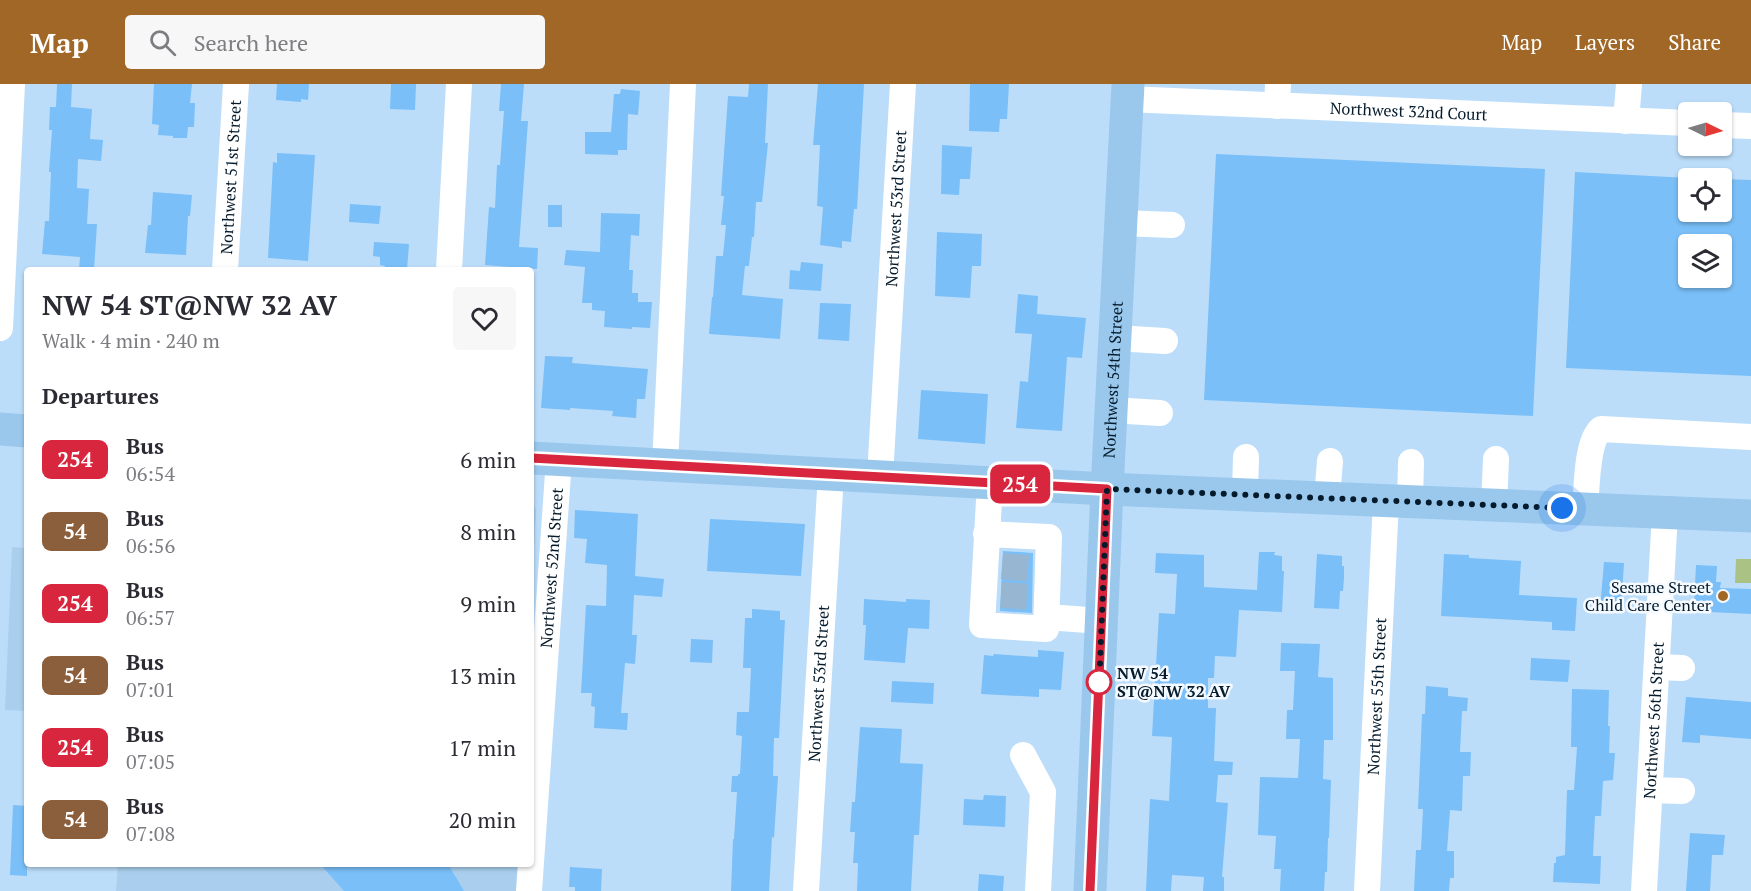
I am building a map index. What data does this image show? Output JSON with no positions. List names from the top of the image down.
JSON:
{
  "streets": {
    "main road": ["Northwest 54th Street"],
    "street": [
      "Northwest 32nd Court",
      "Northwest 51st Street",
      "Northwest 53rd Street",
      "Northwest 52nd Street",
      "Northwest 55th Street",
      "Northwest 56th Street"
    ]
  },
  "crossings": [
    ["Northwest 32nd Court", "Northwest 54th Street"]
  ],
  "places": ["Sesame Street Child Care Center", "NW 54 ST@NW 32 AV"],
  "lines": ["bus line 254"],
  "north": "right",
  "page": {
    "header": "Map",
    "search": "Search here",
    "nav": ["Map", "Layers", "Share"],
    "on_map": "254",
    "heading": [
      ["NW 54 ST@NW 32 AV", "Walk · 4 min · 240 m"],
      "Departures"
    ],
    "list": [
      {
        "mark": "254",
        "name": "Bus",
        "note": "06:54",
        "value": "6 min"
      },
      {
        "mark": "54",
        "name": "Bus",
        "note": "06:56",
        "value": "8 min"
      },
      {
        "mark": "254",
        "name": "Bus",
        "note": "06:57",
        "value": "9 min"
      },
      {
        "mark": "54",
        "name": "Bus",
        "note": "07:01",
        "value": "13 min"
      },
      {
        "mark": "254",
        "name": "Bus",
        "note": "07:05",
        "value": "17 min"
      },
      {
        "mark": "54",
        "name": "Bus",
        "note": "07:08",
        "value": "20 min"
      }
    ]
  }
}
